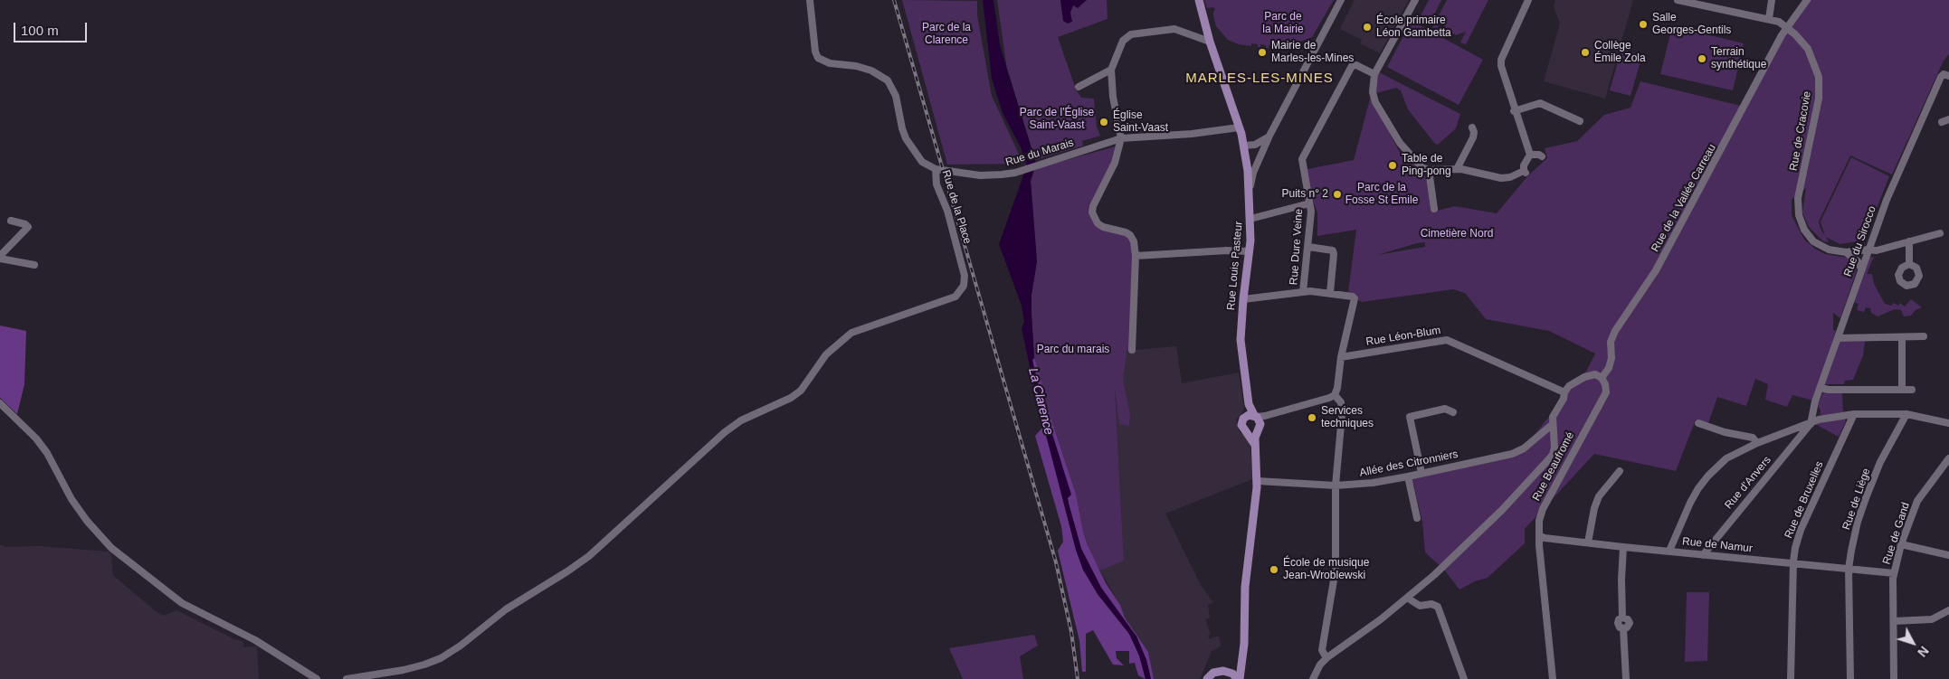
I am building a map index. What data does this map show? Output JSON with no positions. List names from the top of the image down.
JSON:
{
  "streets": {
    "main road": ["Rue Louis Pasteur"],
    "street": [
      "Rue de Cracovie",
      "Rue du Marais",
      "Rue de la Vallée Carreau",
      "Rue de la Place",
      "Rue du Sirocco",
      "Rue Dure Veine",
      "Rue Léon-Blum",
      "Allée des Citronniers",
      "Rue Beaufromé",
      "Rue d'Anvers",
      "Rue de Liège",
      "Rue de Bruxelles",
      "Rue de Gand",
      "Rue de Namur"
    ]
  },
  "crossings": [
    ["Rue de Cracovie", "Rue de la Vallée Carreau"],
    ["Rue de Cracovie", "Rue du Sirocco"],
    ["Rue du Marais", "Rue de la Place"],
    ["Rue du Marais", "Rue Louis Pasteur"],
    ["Rue de la Vallée Carreau", "Rue Beaufromé"],
    ["Rue du Sirocco", "Rue d'Anvers"],
    ["Rue Beaufromé", "Rue de Namur"],
    ["Rue d'Anvers", "Rue de Namur"],
    ["Rue de Liège", "Rue de Namur"],
    ["Rue de Bruxelles", "Rue de Namur"],
    ["Rue de Gand", "Rue de Namur"]
  ],
  "districts": ["MARLES-LES-MINES"],
  "water": ["La Clarence"],
  "parks": [
    "Parc de la Mairie",
    "Parc de la Clarence",
    "Parc de l'Église Saint-Vaast",
    "Parc de la Fosse St Emile",
    "Cimetière Nord",
    "Parc du marais"
  ],
  "places": [
    "Salle Georges-Gentils",
    "École primaire Léon Gambetta",
    "Mairie de Marles-les-Mines",
    "Collège Émile Zola",
    "Terrain synthétique",
    "Église Saint-Vaast",
    "Table de Ping-pong",
    "Puits n° 2",
    "Services techniques",
    "École de musique Jean-Wroblewski"
  ],
  "scale_bar": "100 m",
  "north": "bottom right"
}
